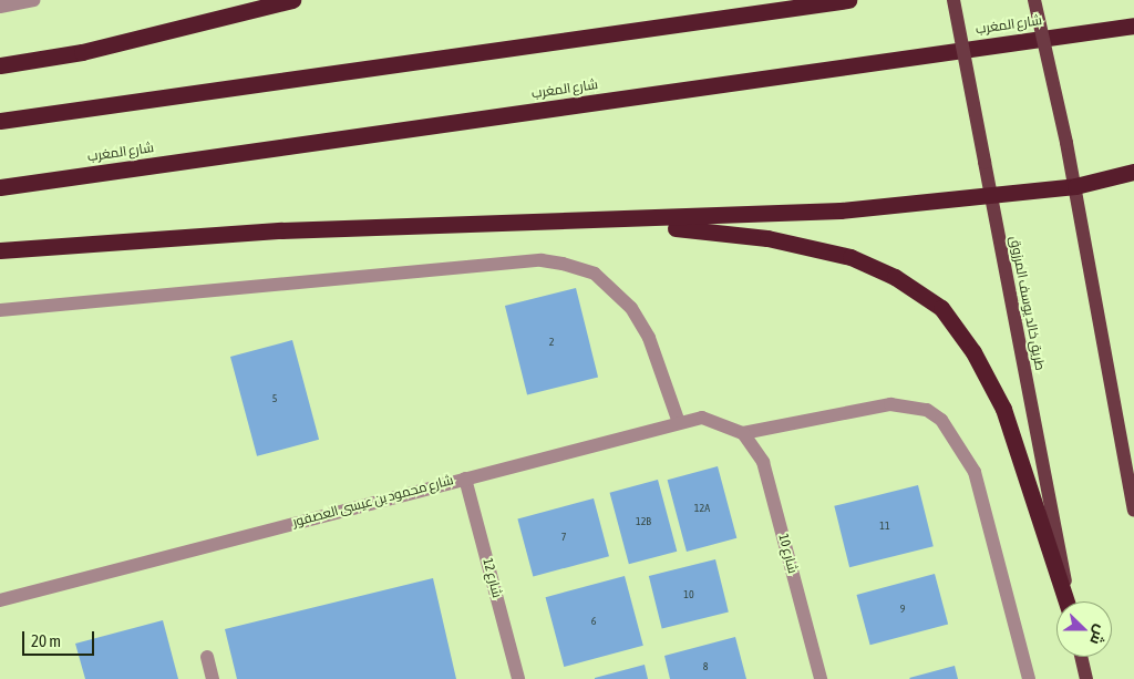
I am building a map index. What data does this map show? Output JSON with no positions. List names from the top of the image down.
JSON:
{
  "streets": {
    "highway": ["شارع المغرب"],
    "main road": ["طريق خالد يوسف المرزوق"],
    "street": ["شارع محمود بن عيسى العصفور", "شارع 10", "شارع 12"]
  },
  "crossings": [
    ["شارع محمود بن عيسى العصفور", "شارع 10"],
    ["شارع محمود بن عيسى العصفور", "شارع 12"]
  ],
  "house_numbers": [
    "2",
    "5",
    "12A",
    "12B",
    "11",
    "7",
    "10",
    "9",
    "6",
    "8"
  ],
  "scale_bar": "20 m",
  "north": "right"
}
